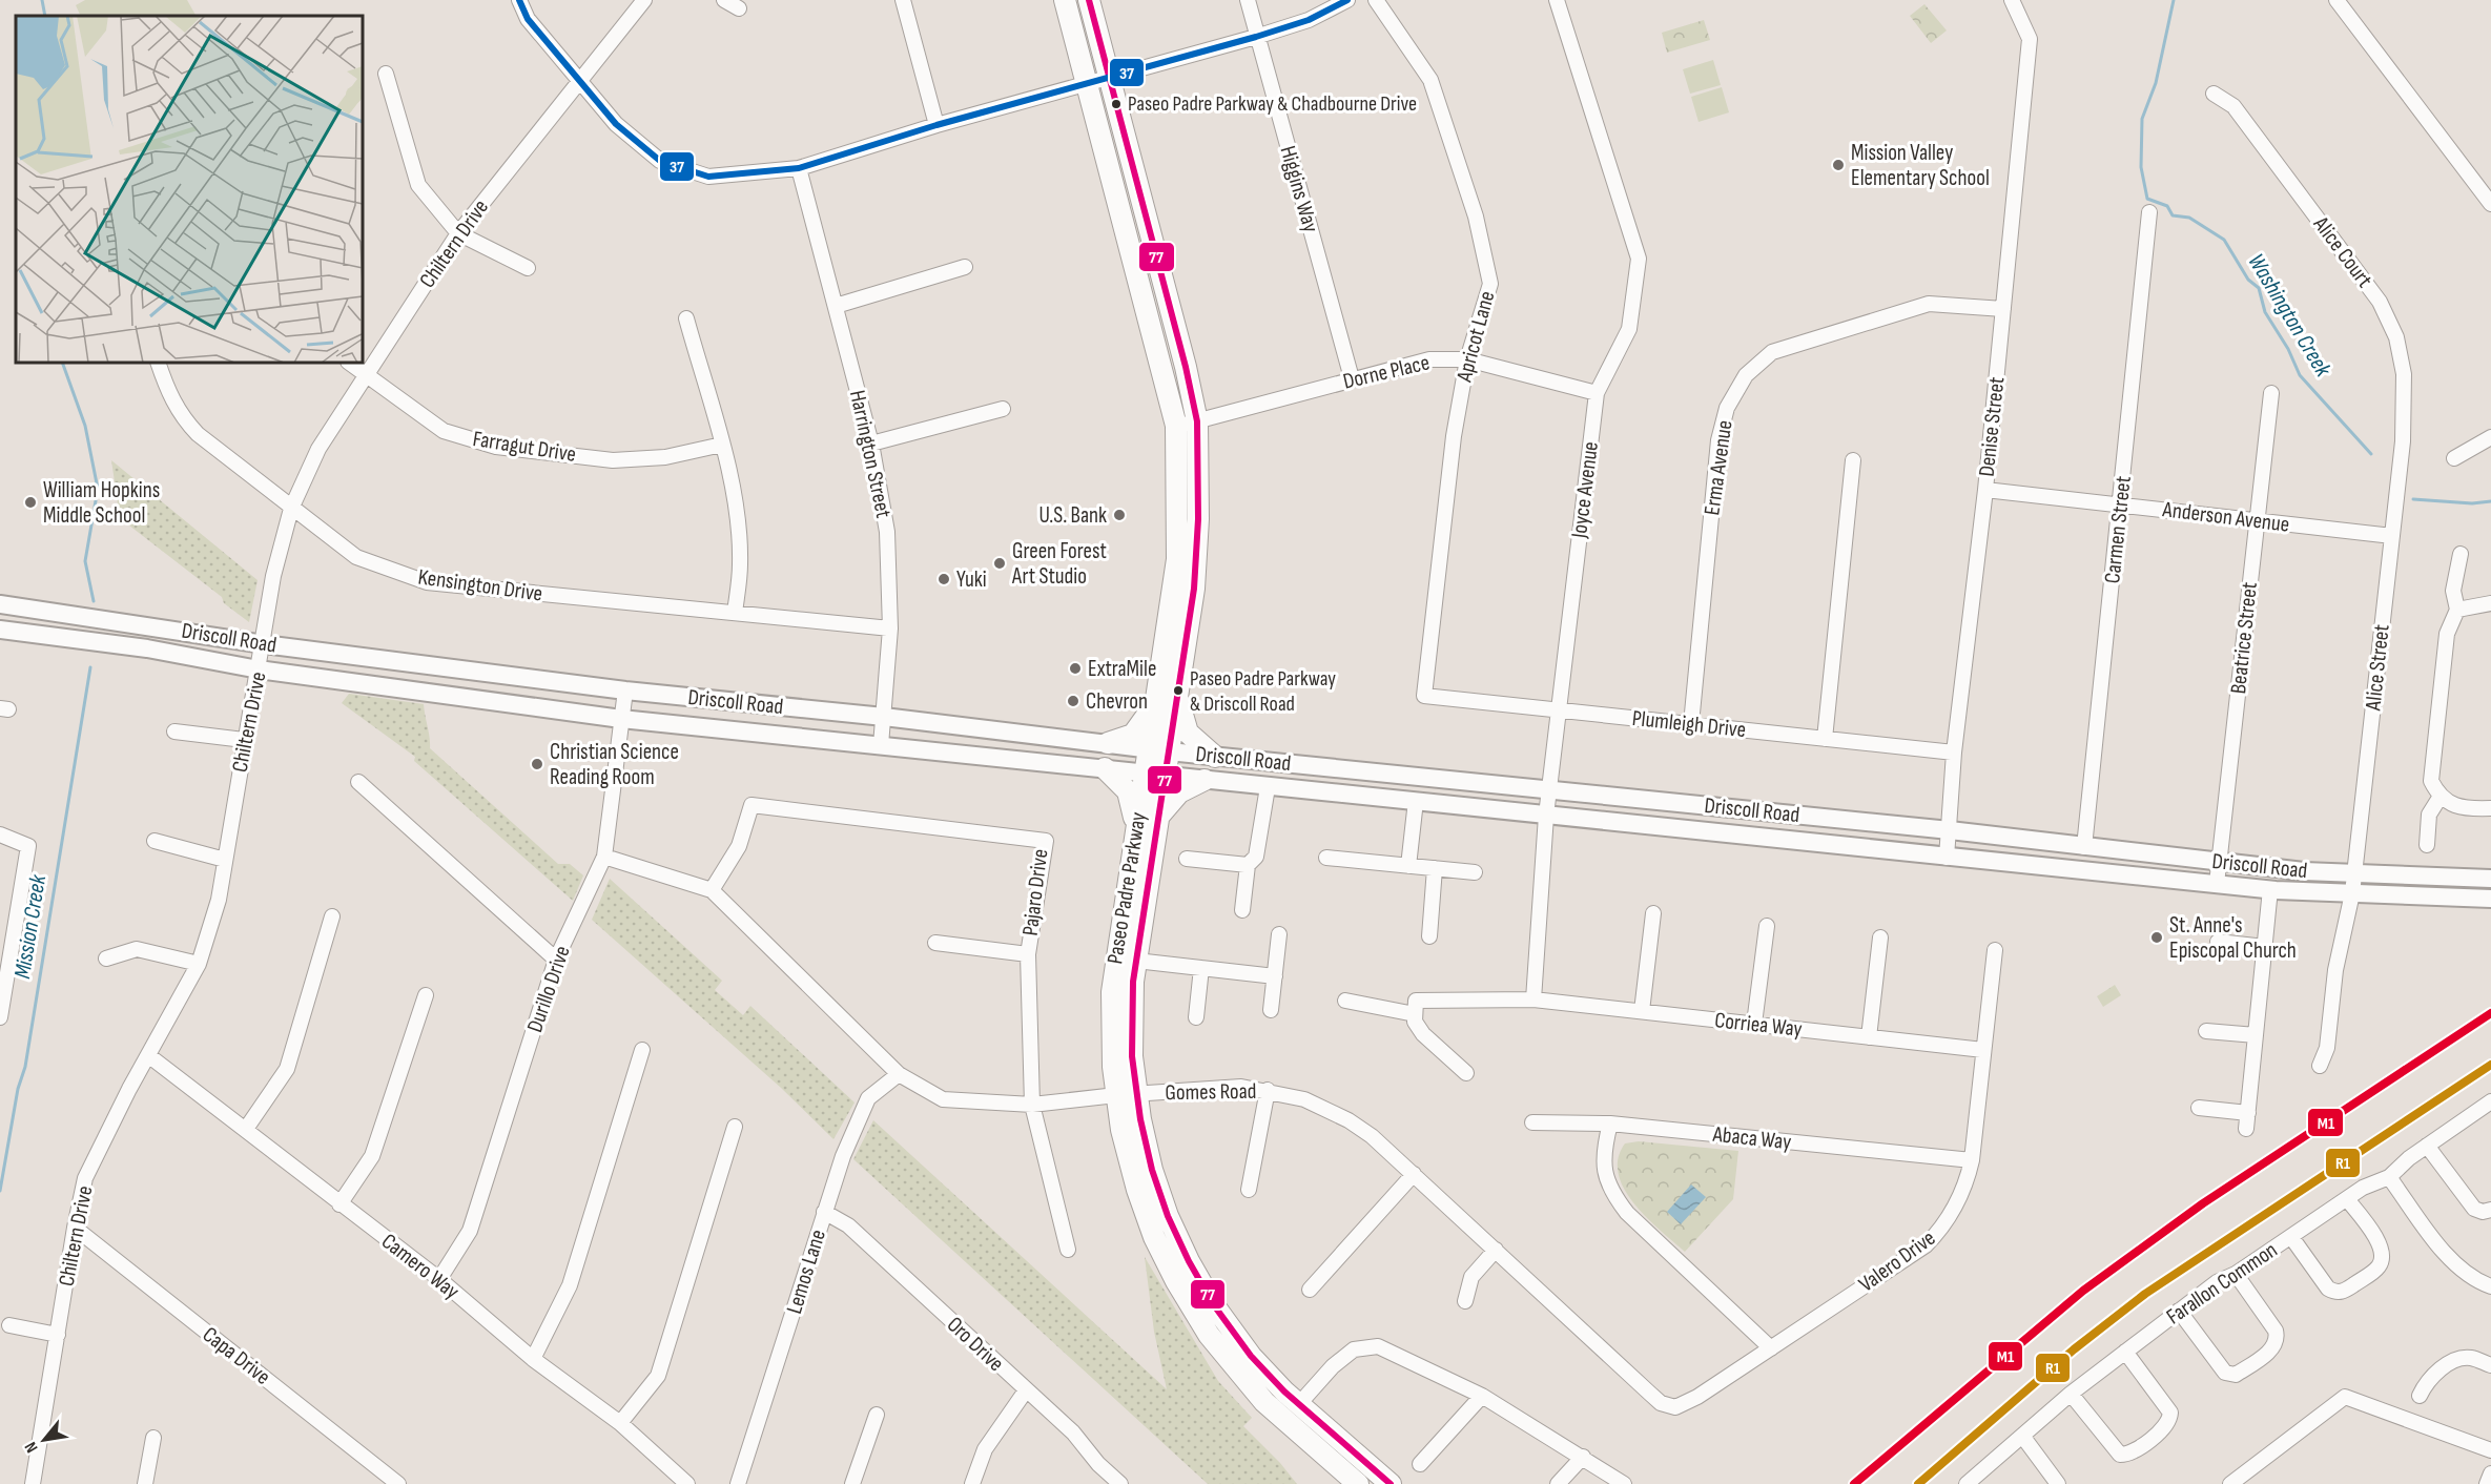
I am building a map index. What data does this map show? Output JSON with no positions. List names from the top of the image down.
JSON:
{
  "streets": {
    "main road": ["Paseo Padre Parkway"],
    "street": [
      "Higgins Way",
      "Chiltern Drive",
      "Alice Court",
      "Apricot Lane",
      "Dorne Place",
      "Denise Street",
      "Farragut Drive",
      "Harrington Street",
      "Erma Avenue",
      "Joyce Avenue",
      "Anderson Avenue",
      "Carmen Street",
      "Kensington Drive",
      "Driscoll Road",
      "Beatrice Street",
      "Alice Street",
      "Plumleigh Drive",
      "Pajaro Drive",
      "Durillo Drive",
      "Corriea Way",
      "Gomes Road",
      "Abaca Way",
      "Valero Drive",
      "Camero Way",
      "Lemos Lane",
      "Farallon Common",
      "Oro Drive",
      "Capa Drive"
    ]
  },
  "crossings": [
    ["Higgins Way", "Dorne Place"],
    ["Chiltern Drive", "Farragut Drive"],
    ["Chiltern Drive", "Kensington Drive"],
    ["Chiltern Drive", "Driscoll Road"],
    ["Chiltern Drive", "Camero Way"],
    ["Chiltern Drive", "Capa Drive"],
    ["Alice Court", "Alice Street"],
    ["Apricot Lane", "Dorne Place"],
    ["Apricot Lane", "Plumleigh Drive"],
    ["Dorne Place", "Joyce Avenue"],
    ["Dorne Place", "Paseo Padre Parkway"],
    ["Denise Street", "Erma Avenue"],
    ["Denise Street", "Anderson Avenue"],
    ["Denise Street", "Driscoll Road"],
    ["Denise Street", "Plumleigh Drive"],
    ["Harrington Street", "Kensington Drive"],
    ["Harrington Street", "Driscoll Road"],
    ["Erma Avenue", "Plumleigh Drive"],
    ["Joyce Avenue", "Driscoll Road"],
    ["Joyce Avenue", "Plumleigh Drive"],
    ["Joyce Avenue", "Corriea Way"],
    ["Anderson Avenue", "Carmen Street"],
    ["Anderson Avenue", "Beatrice Street"],
    ["Anderson Avenue", "Alice Street"],
    ["Carmen Street", "Driscoll Road"],
    ["Driscoll Road", "Beatrice Street"],
    ["Driscoll Road", "Alice Street"],
    ["Driscoll Road", "Paseo Padre Parkway"],
    ["Driscoll Road", "Durillo Drive"],
    ["Paseo Padre Parkway", "Gomes Road"],
    ["Pajaro Drive", "Gomes Road"],
    ["Durillo Drive", "Gomes Road"],
    ["Durillo Drive", "Camero Way"],
    ["Corriea Way", "Valero Drive"],
    ["Gomes Road", "Valero Drive"],
    ["Gomes Road", "Lemos Lane"],
    ["Abaca Way", "Valero Drive"],
    ["Lemos Lane", "Oro Drive"]
  ],
  "water": ["Washington Creek", "Mission Creek"],
  "places": [
    "Paseo Padre Parkway & Chadbourne Drive",
    "Mission Valley Elementary School",
    "William Hopkins Middle School",
    "U.S. Bank",
    "Green Forest Art Studio",
    "Yuki",
    "ExtraMile",
    "Paseo Padre Parkway & Driscoll Road",
    "Chevron",
    "Christian Science Reading Room",
    "St. Anne's Episcopal Church"
  ],
  "lines": [
    "transit line 77",
    "transit line 37",
    "transit line M1",
    "transit line R1"
  ],
  "north": "bottom left"
}
